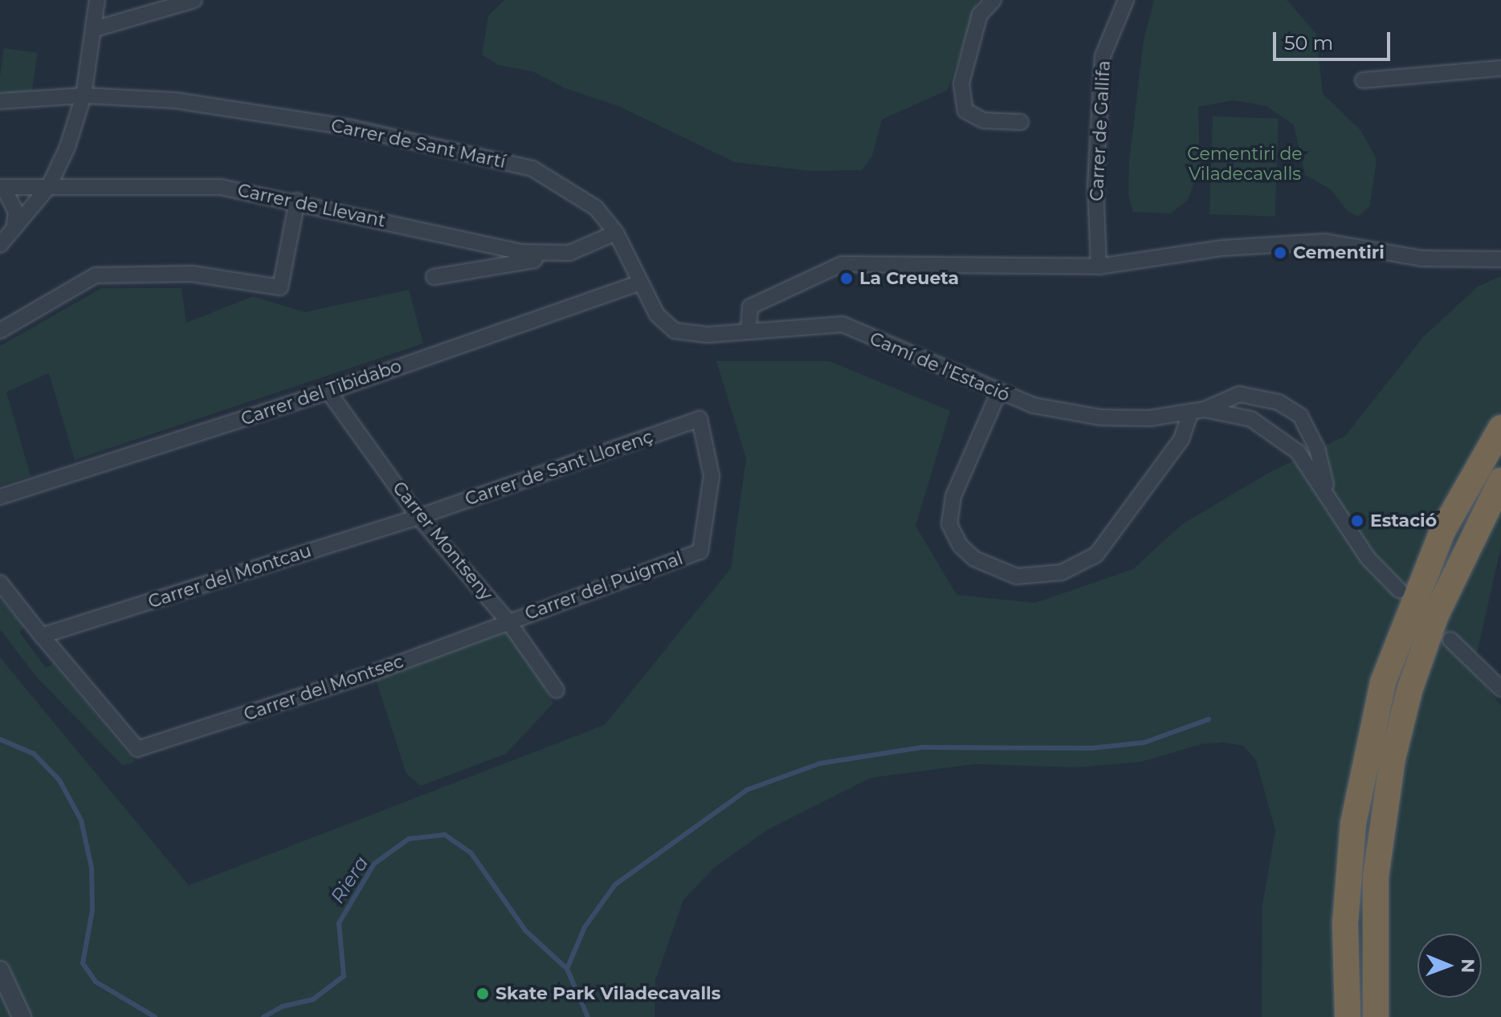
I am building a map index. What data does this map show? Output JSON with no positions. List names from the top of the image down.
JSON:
{
  "streets": {
    "street": [
      "Carrer de Gallifa",
      "Carrer de Sant Martí",
      "Carrer de Llevant",
      "Camí de l'Estació",
      "Carrer del Tibidabo",
      "Carrer de Sant Llorenç",
      "Carrer Montseny",
      "Carrer del Montcau",
      "Carrer del Puigmal",
      "Carrer del Montsec"
    ]
  },
  "crossings": [
    ["Carrer de Sant Martí", "Carrer de Llevant"],
    ["Carrer de Sant Martí", "Camí de l'Estació"],
    ["Carrer de Sant Martí", "Carrer del Tibidabo"],
    ["Carrer del Tibidabo", "Carrer Montseny"],
    ["Carrer de Sant Llorenç", "Carrer Montseny"],
    ["Carrer de Sant Llorenç", "Carrer del Montcau"],
    ["Carrer de Sant Llorenç", "Carrer del Puigmal"],
    ["Carrer Montseny", "Carrer del Montcau"],
    ["Carrer Montseny", "Carrer del Puigmal"],
    ["Carrer Montseny", "Carrer del Montsec"],
    ["Carrer del Montcau", "Carrer del Montsec"],
    ["Carrer del Puigmal", "Carrer del Montsec"]
  ],
  "water": ["Riera"],
  "parks": ["Cementiri de Viladecavalls"],
  "places": [
    "Cementiri",
    "La Creueta",
    "Estació",
    "Skate Park Viladecavalls"
  ],
  "scale_bar": "50 m",
  "north": "right"
}
